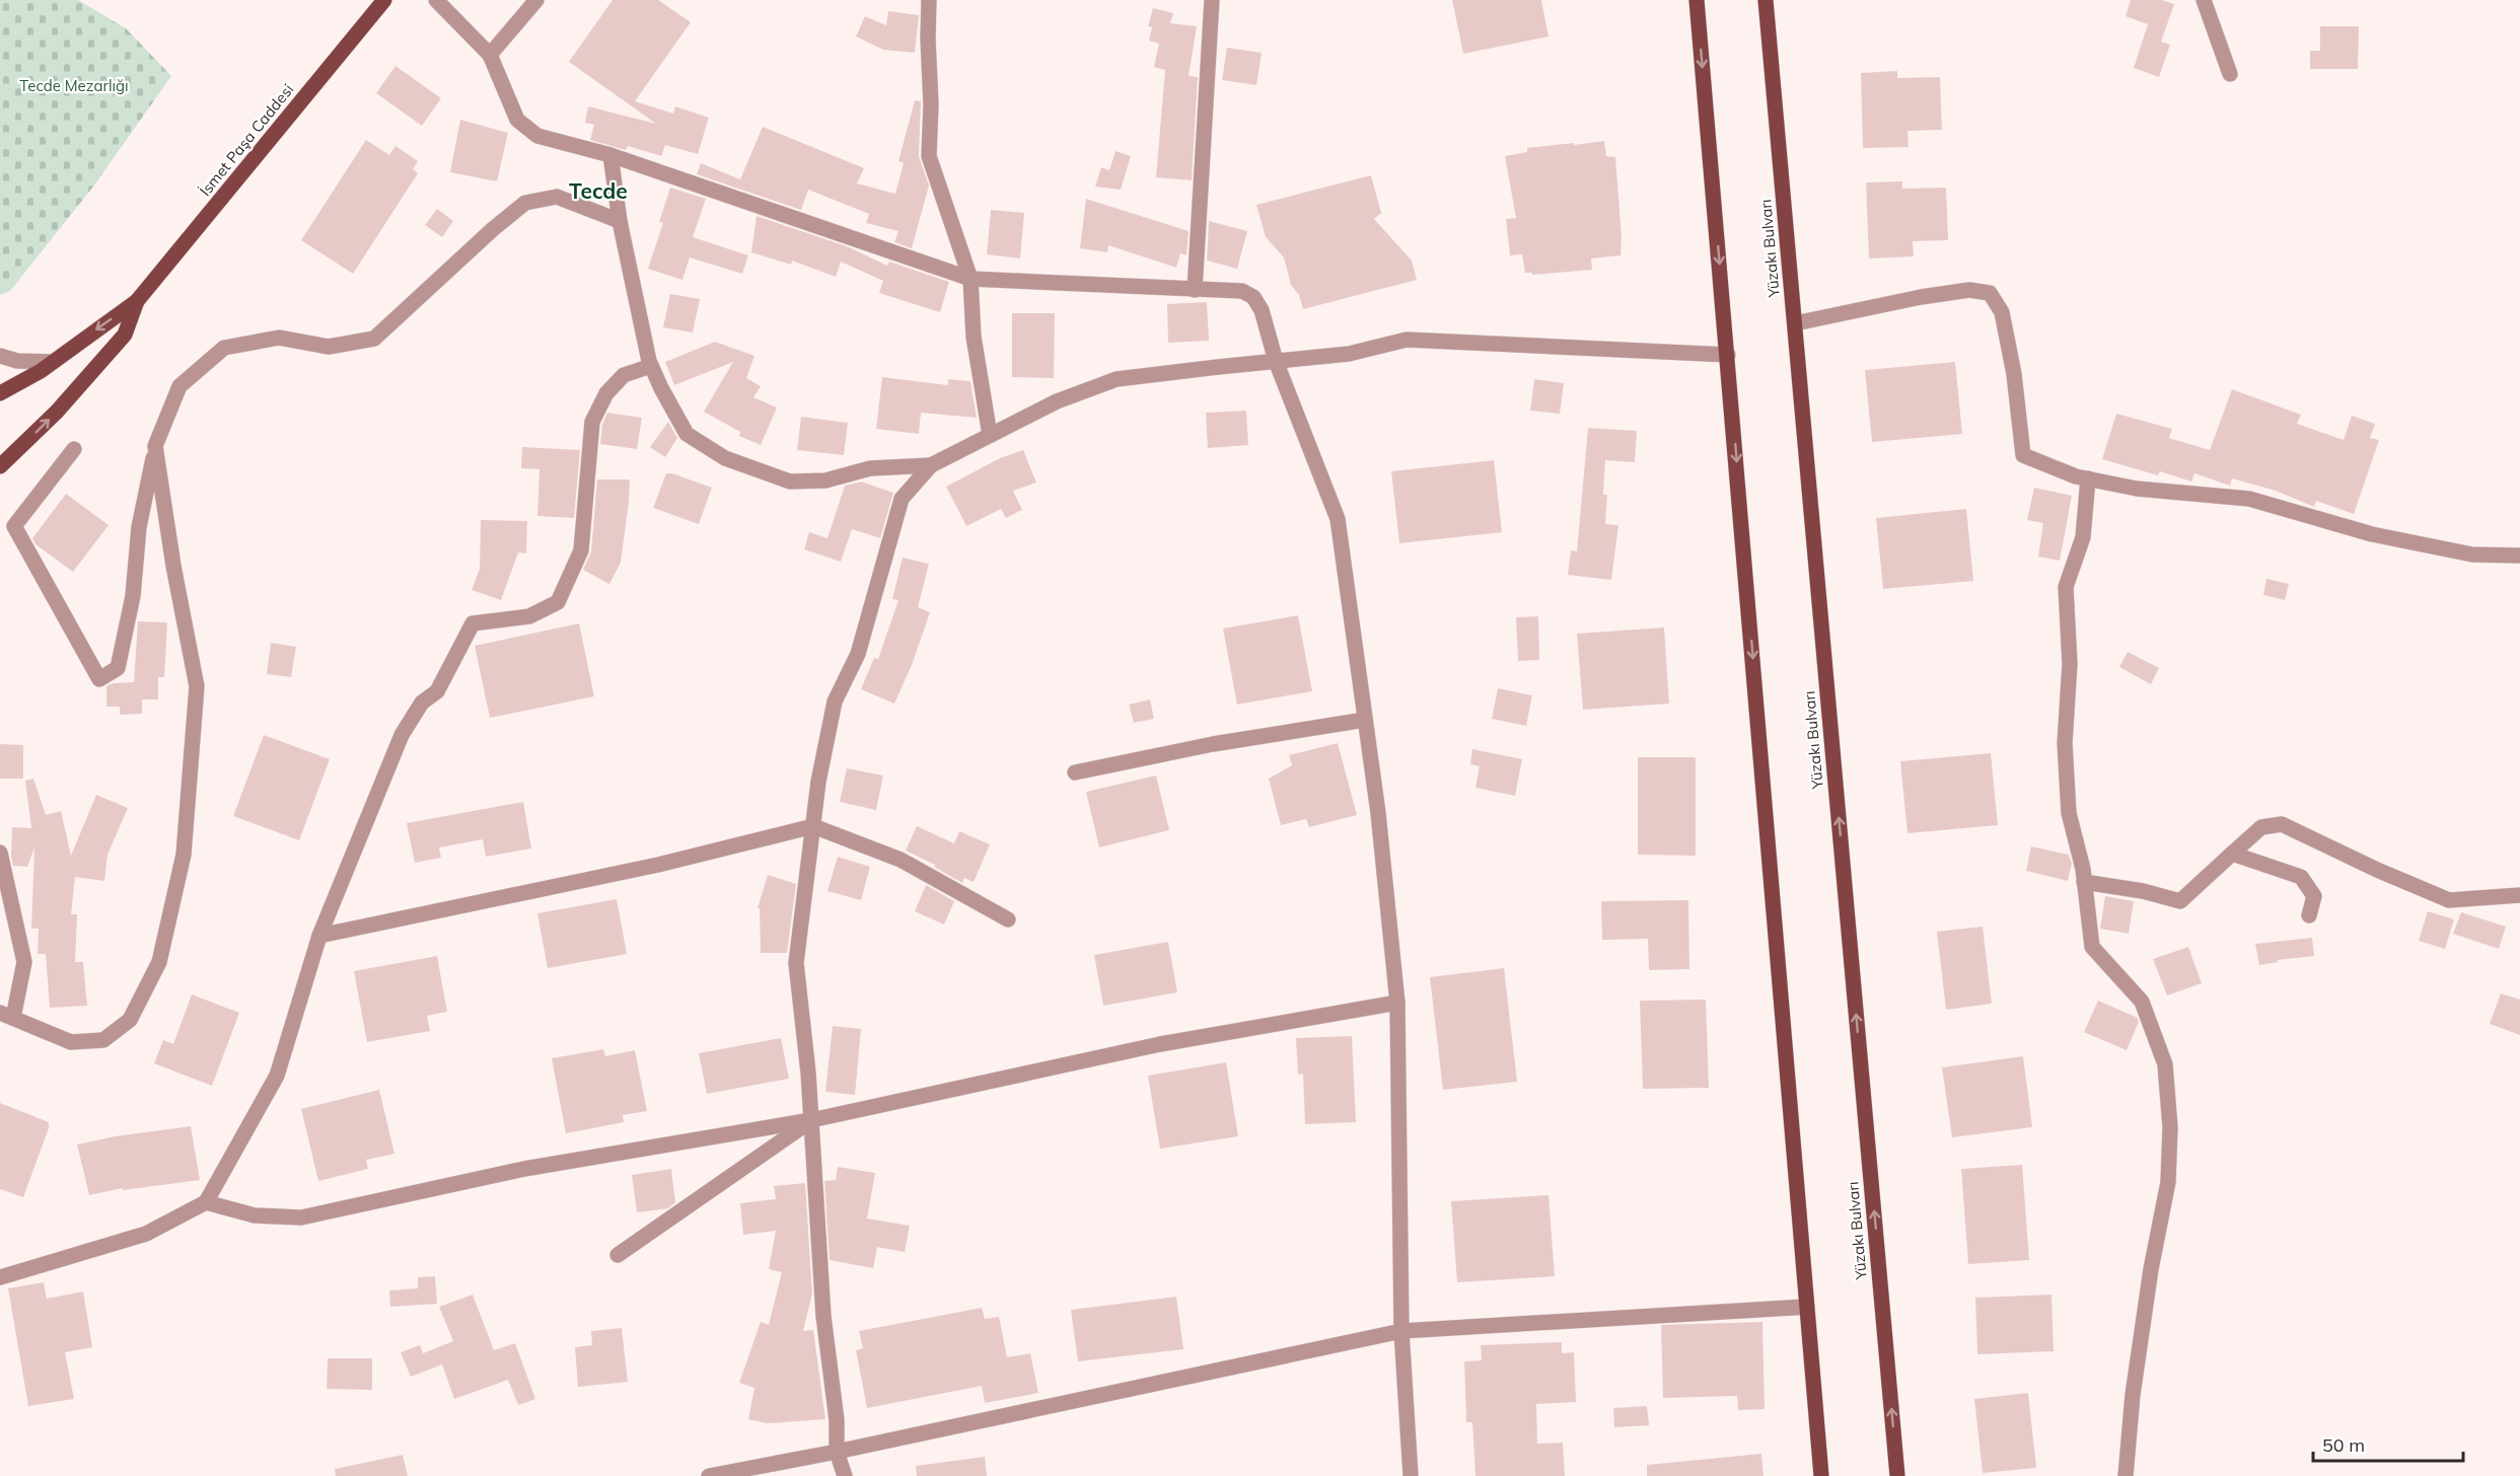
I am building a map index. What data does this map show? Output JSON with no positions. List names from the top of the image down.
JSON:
{
  "streets": {
    "main road": ["İsmet Paşa Caddesi", "Yüzakı Bulvarı"]
  },
  "districts": ["Tecde"],
  "parks": ["Tecde Mezarlığı"],
  "scale_bar": "50 m"
}
